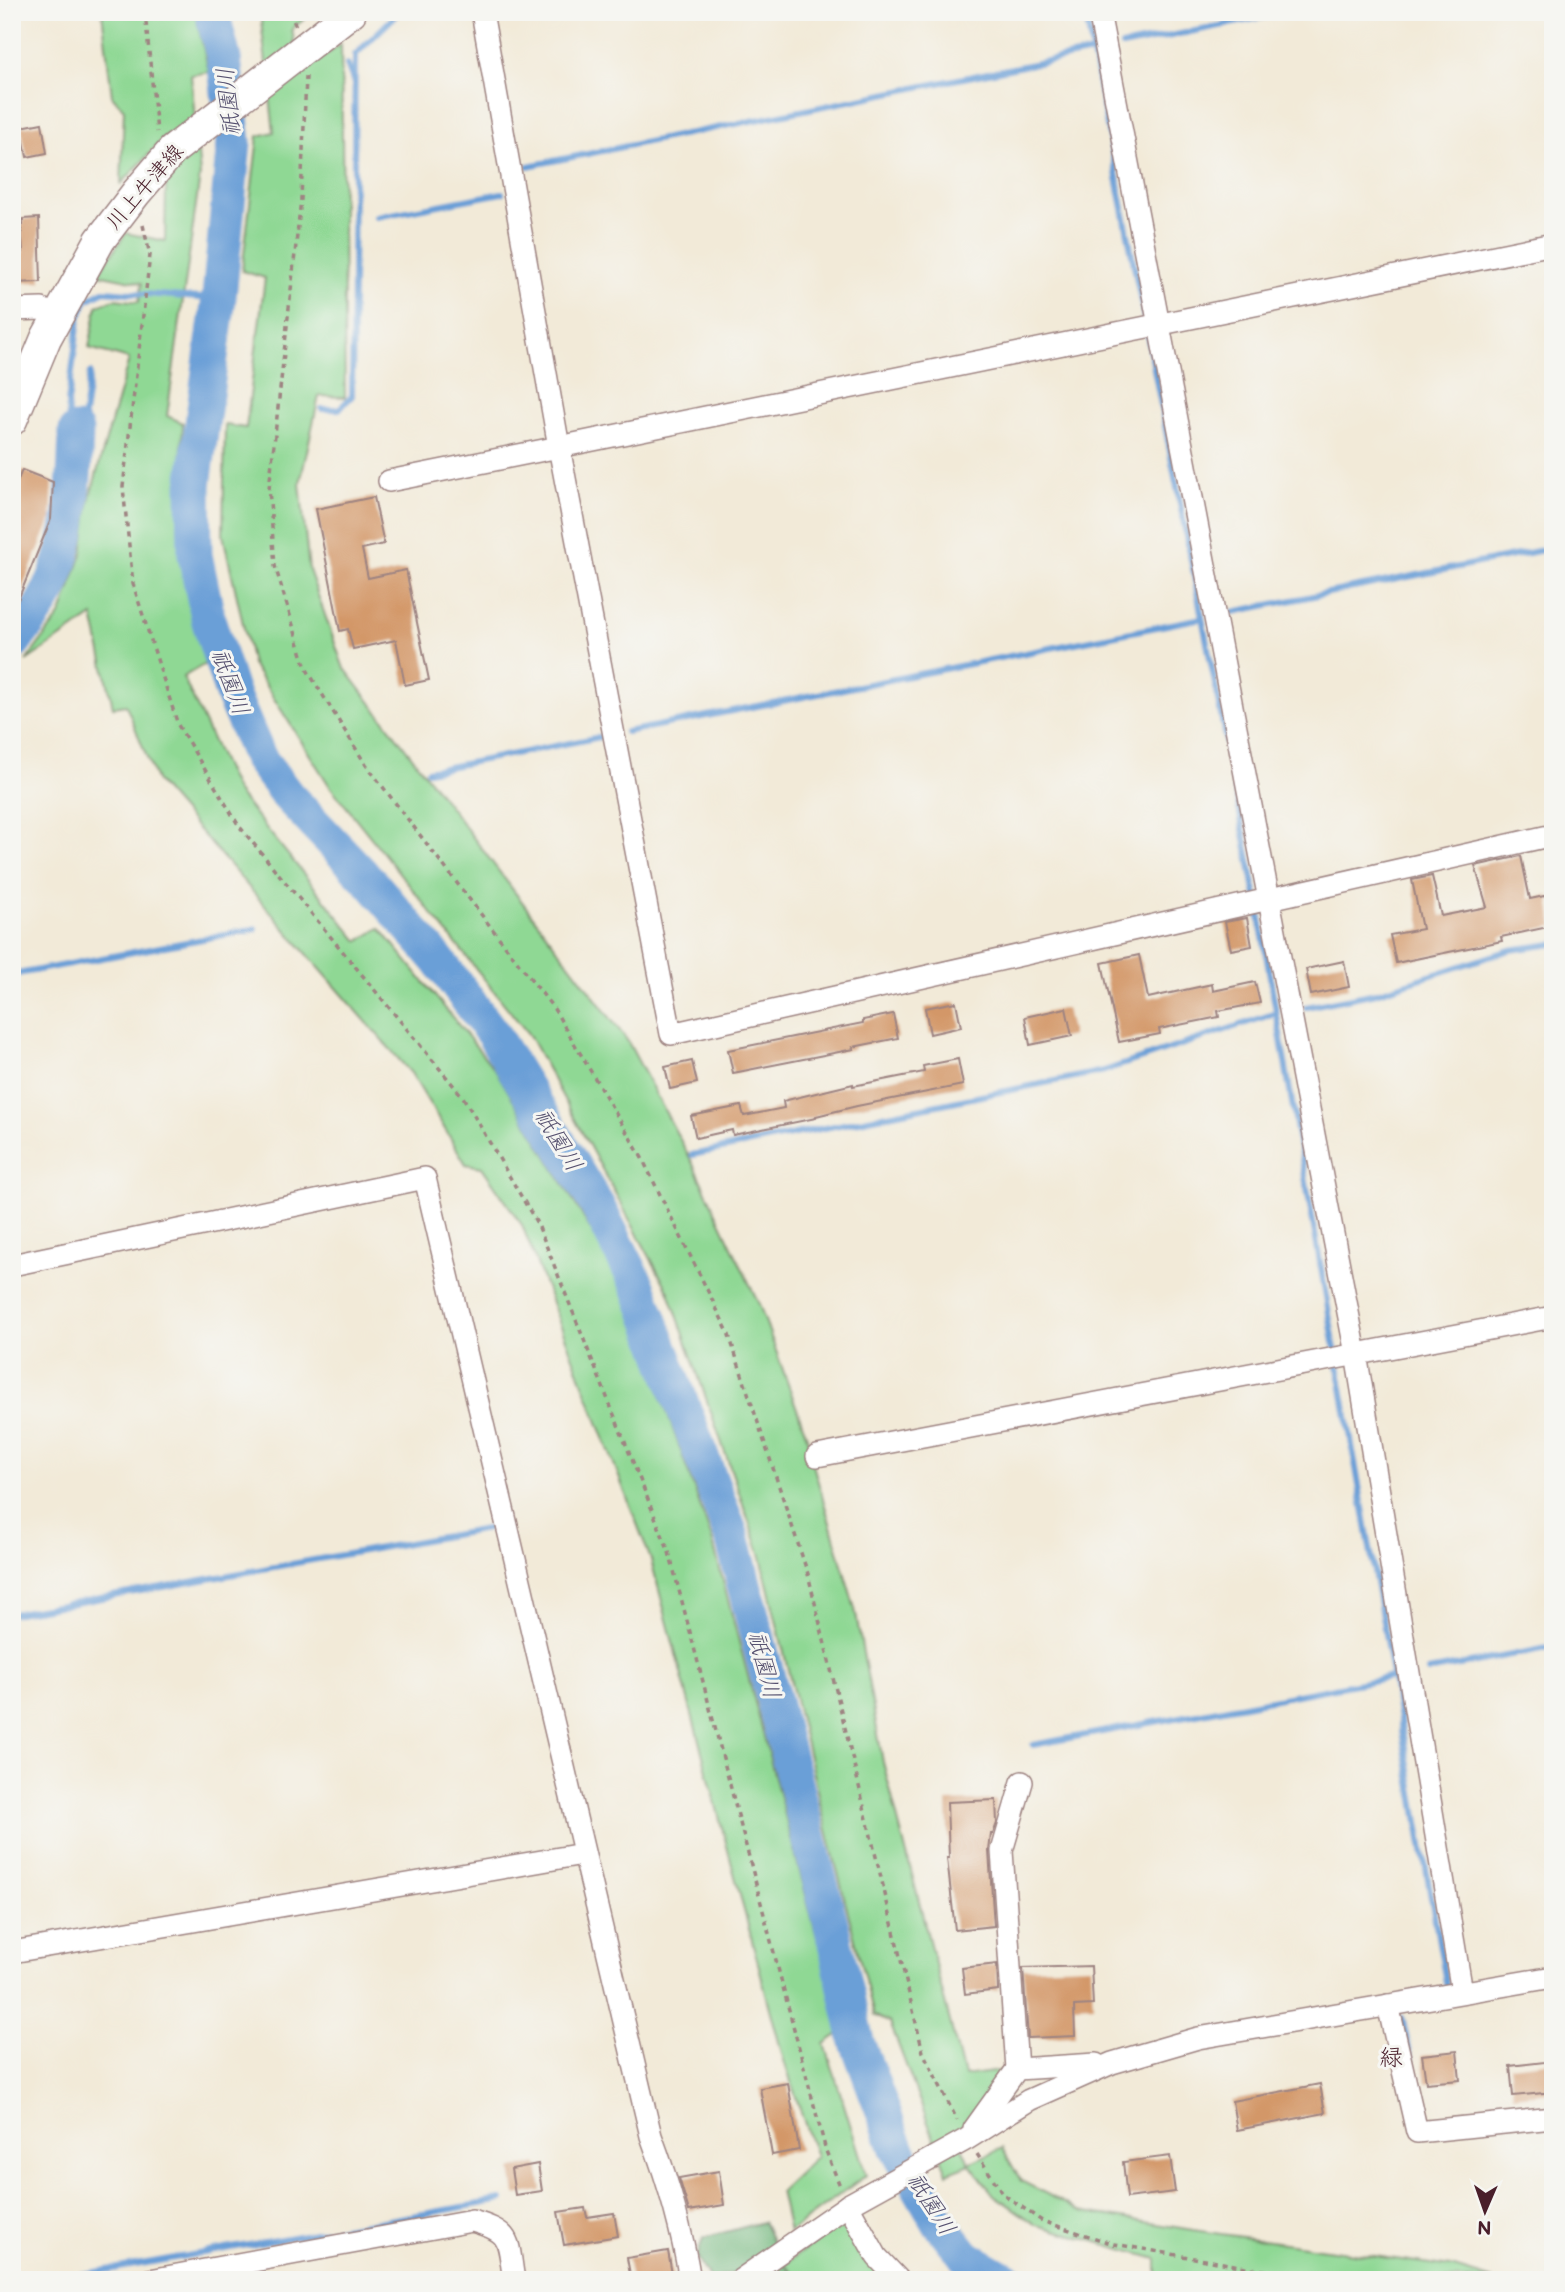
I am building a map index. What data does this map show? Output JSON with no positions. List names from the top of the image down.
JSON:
{
  "streets": {
    "main road": ["川上牛津線"]
  },
  "districts": ["緑"],
  "water": ["祇園川"],
  "north": "bottom"
}
